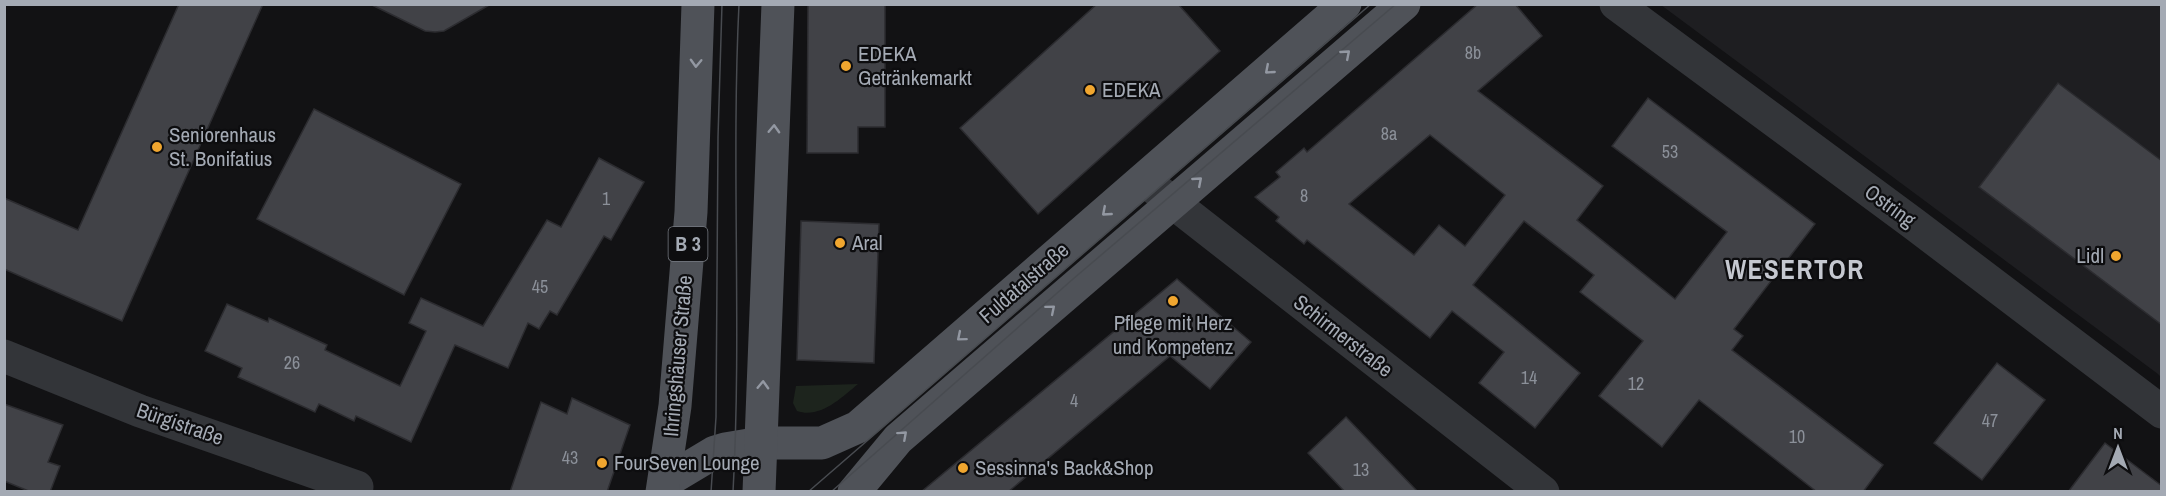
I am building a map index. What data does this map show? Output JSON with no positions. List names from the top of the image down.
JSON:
{
  "streets": {
    "main road": ["B 3", "Fuldatalstraße", "Ihringshäuser Straße"],
    "street": ["Ostring", "Schirmerstraße", "Bürgistraße"]
  },
  "crossings": [
    ["Fuldatalstraße", "Schirmerstraße"],
    ["Fuldatalstraße", "Ihringshäuser Straße"]
  ],
  "districts": ["WESERTOR"],
  "places": [
    "EDEKA Getränkemarkt",
    "EDEKA",
    "Seniorenhaus St. Bonifatius",
    "Aral",
    "Lidl",
    "Pflege mit Herz und Kompetenz",
    "FourSeven Lounge",
    "Sessinna's Back&Shop"
  ],
  "house_numbers": [
    "8b",
    "8a",
    "53",
    "8",
    "1",
    "45",
    "26",
    "14",
    "12",
    "4",
    "47",
    "10",
    "43",
    "13"
  ],
  "north": "top"
}
